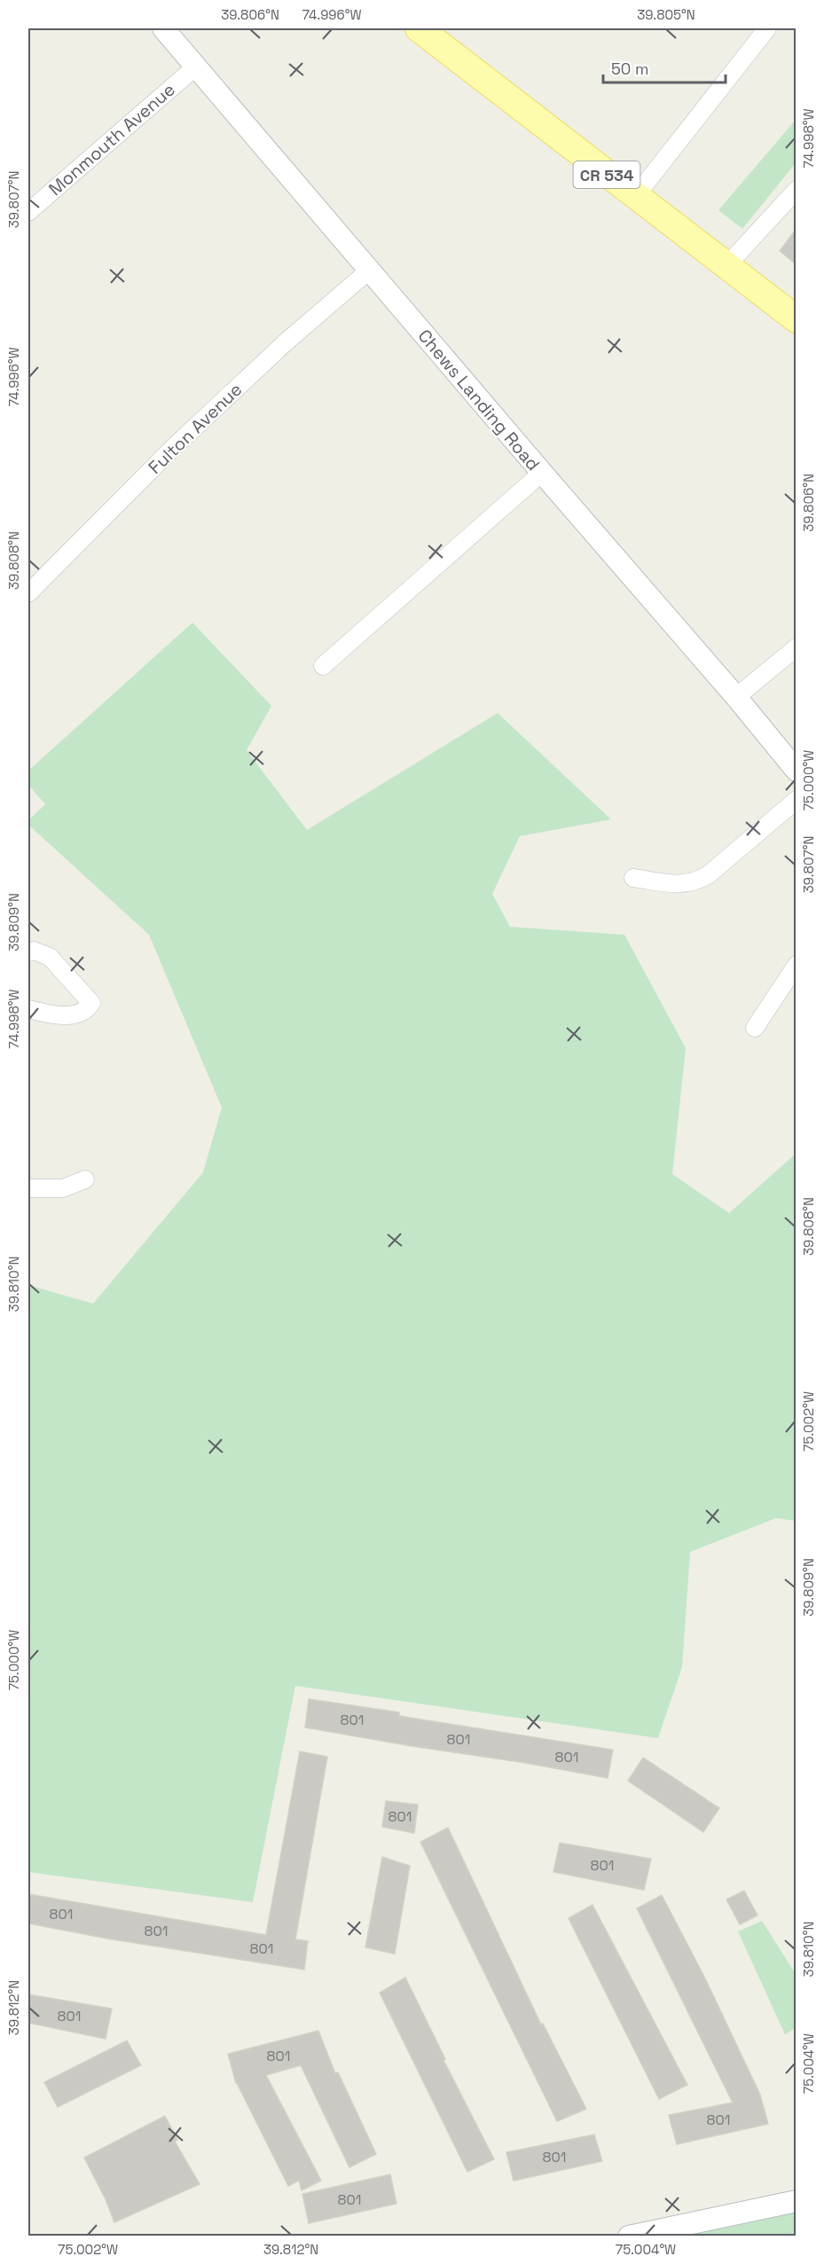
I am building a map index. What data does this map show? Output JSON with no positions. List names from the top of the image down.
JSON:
{
  "streets": {
    "main road": ["CR 534"],
    "street": ["Monmouth Avenue", "Chews Landing Road", "Fulton Avenue"]
  },
  "crossings": [
    ["Monmouth Avenue", "Chews Landing Road"],
    ["Chews Landing Road", "Fulton Avenue"]
  ],
  "house_numbers": [
    "801",
    "801",
    "801",
    "801",
    "801",
    "801",
    "801",
    "801",
    "801",
    "801",
    "801",
    "801",
    "801"
  ],
  "scale_bar": "50 m",
  "coordinates": [
    "39.806°N",
    "74.996°W",
    "39.805°N",
    "74.998°W",
    "39.807°N",
    "39.808°N",
    "75.000°W",
    "39.809°N",
    "39.810°N",
    "75.002°W",
    "39.812°N",
    "75.004°W"
  ]
}
